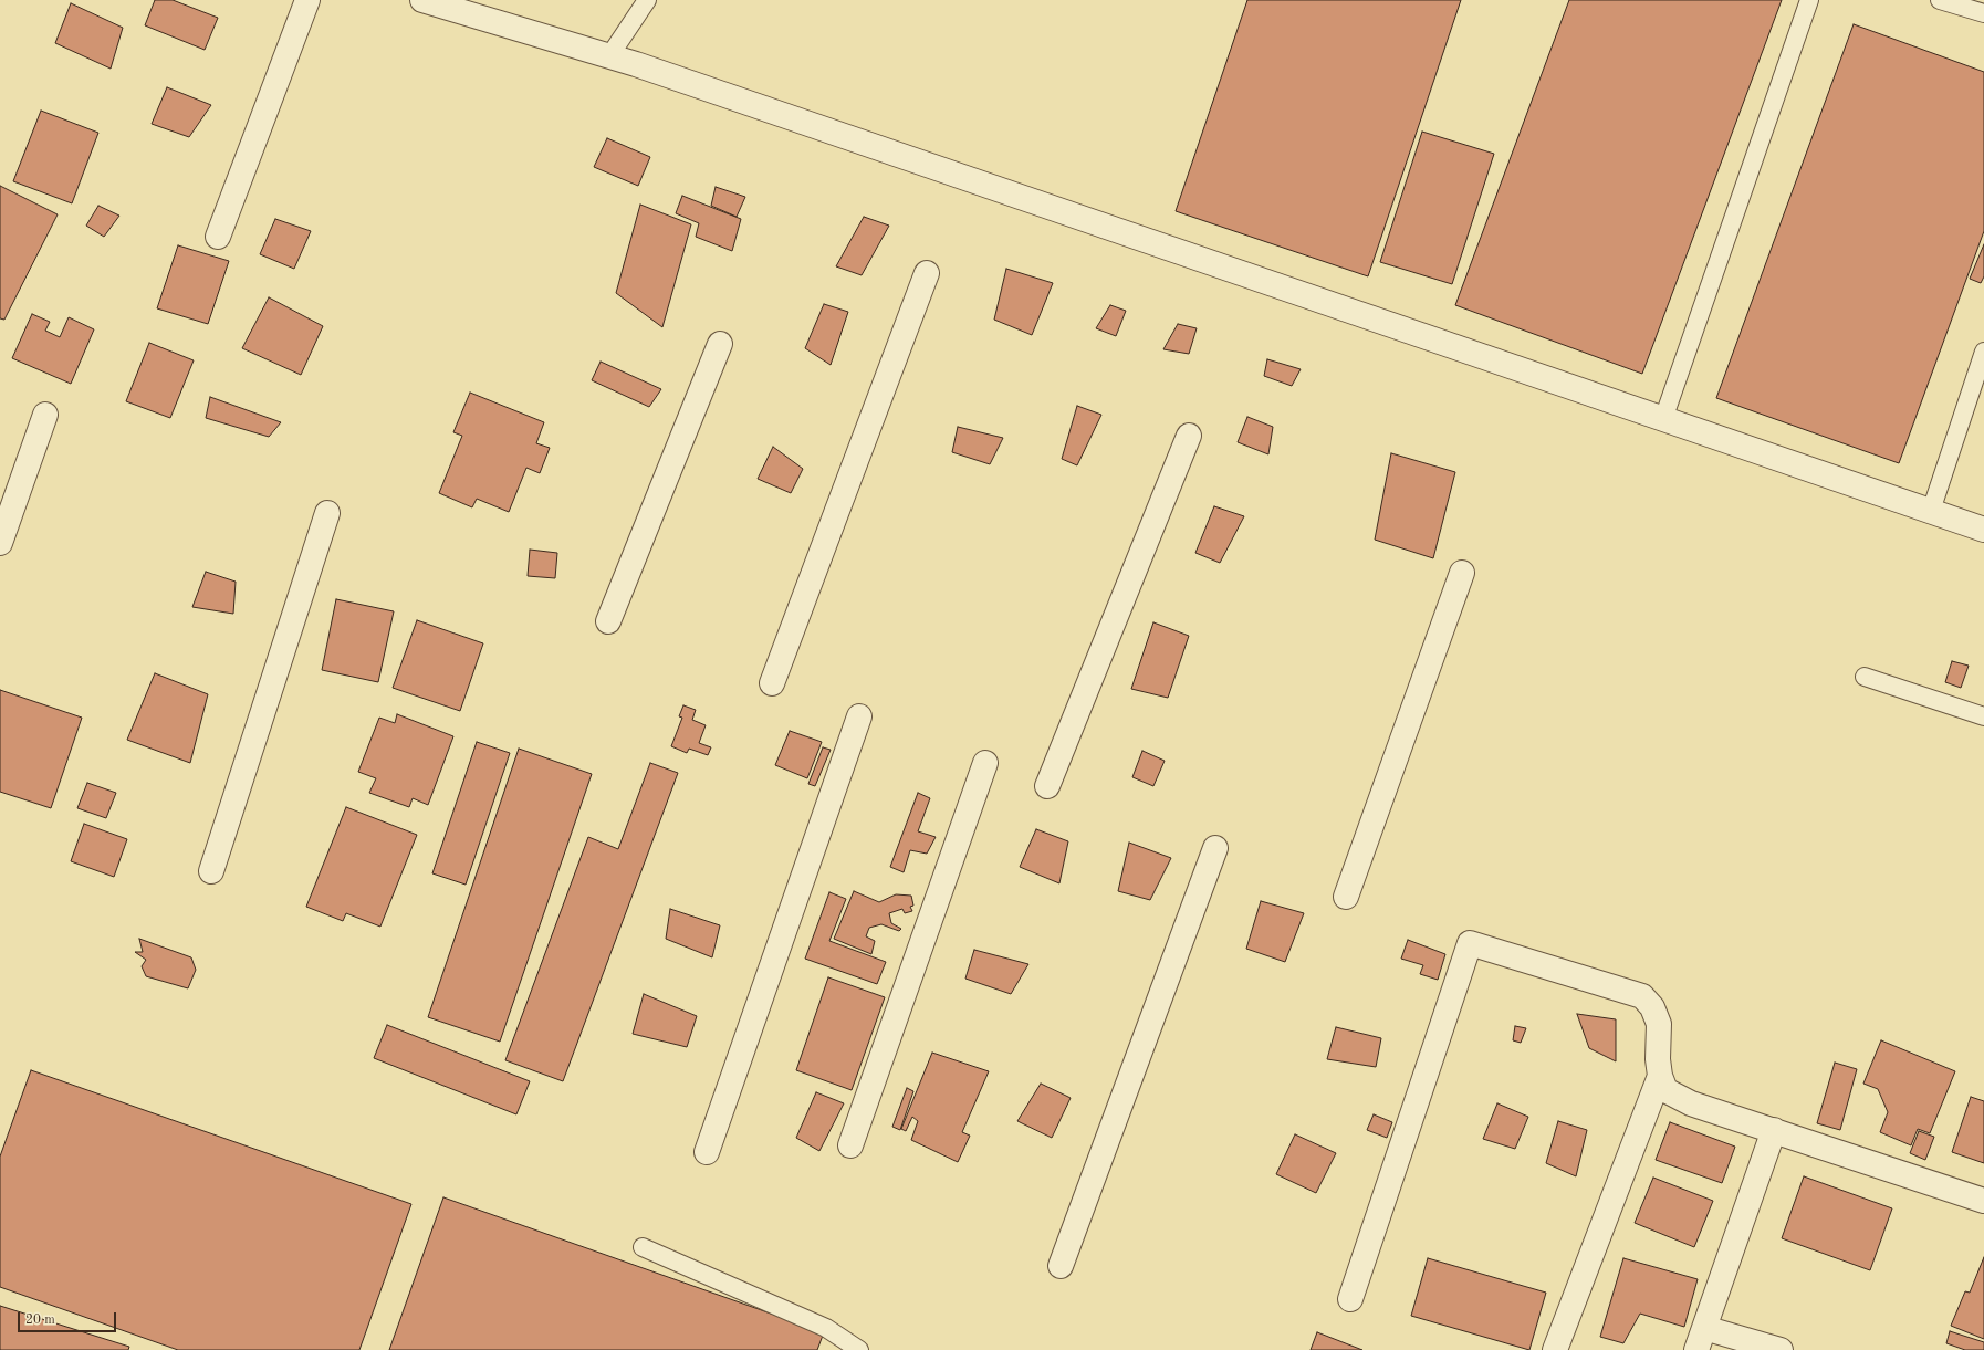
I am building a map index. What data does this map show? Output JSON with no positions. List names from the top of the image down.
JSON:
{
  "scale_bar": "20 m"
}
